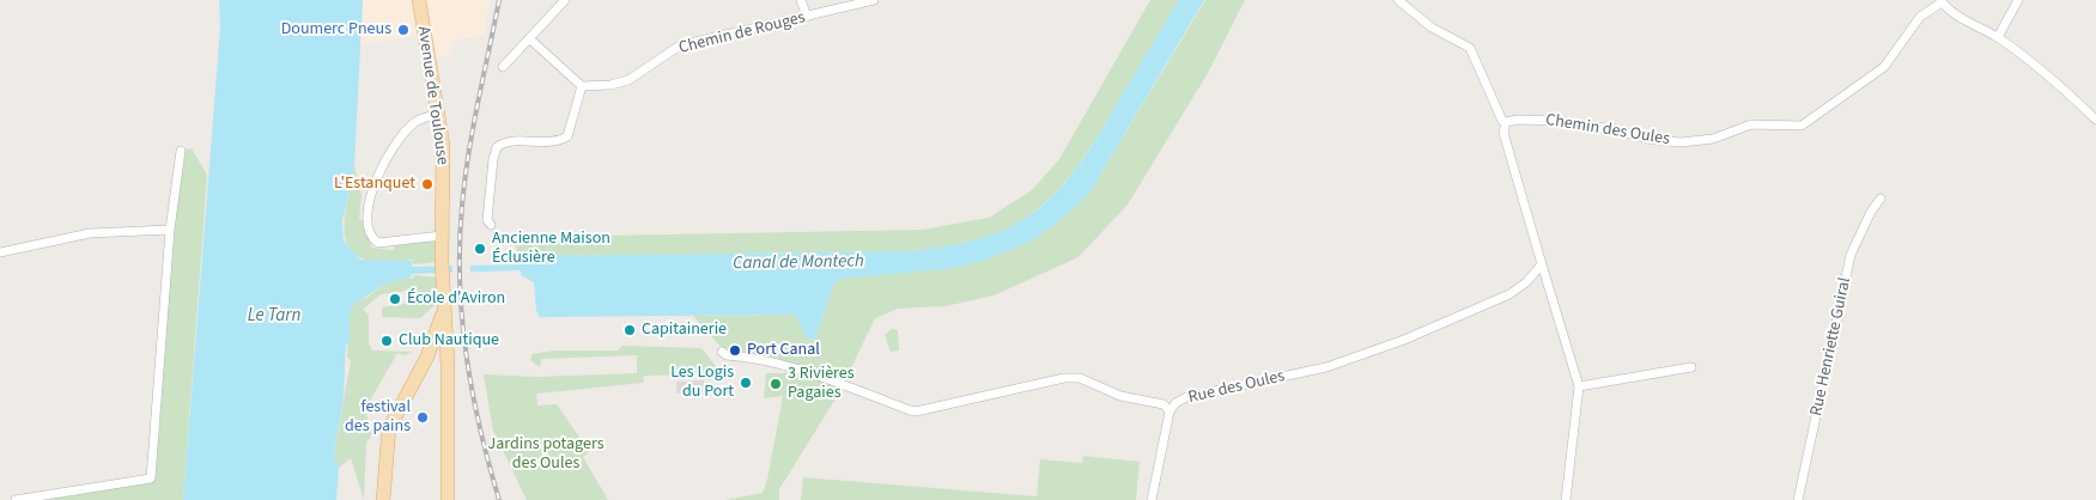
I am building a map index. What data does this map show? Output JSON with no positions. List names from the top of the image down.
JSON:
{
  "streets": {
    "main road": ["Avenue de Toulouse"],
    "street": [
      "Chemin de Rouges",
      "Chemin des Oules",
      "Rue Henriette Guiral",
      "Rue des Oules"
    ]
  },
  "water": ["Canal de Montech", "Le Tarn"],
  "parks": ["Jardins potagers des Oules"],
  "places": [
    "Doumerc Pneus",
    "L'Estanquet",
    "Ancienne Maison Éclusière",
    "École d'Aviron",
    "Capitainerie",
    "Club Nautique",
    "Port Canal",
    "Les Logis du Port",
    "3 Rivières Pagaies",
    "festival des pains"
  ]
}
